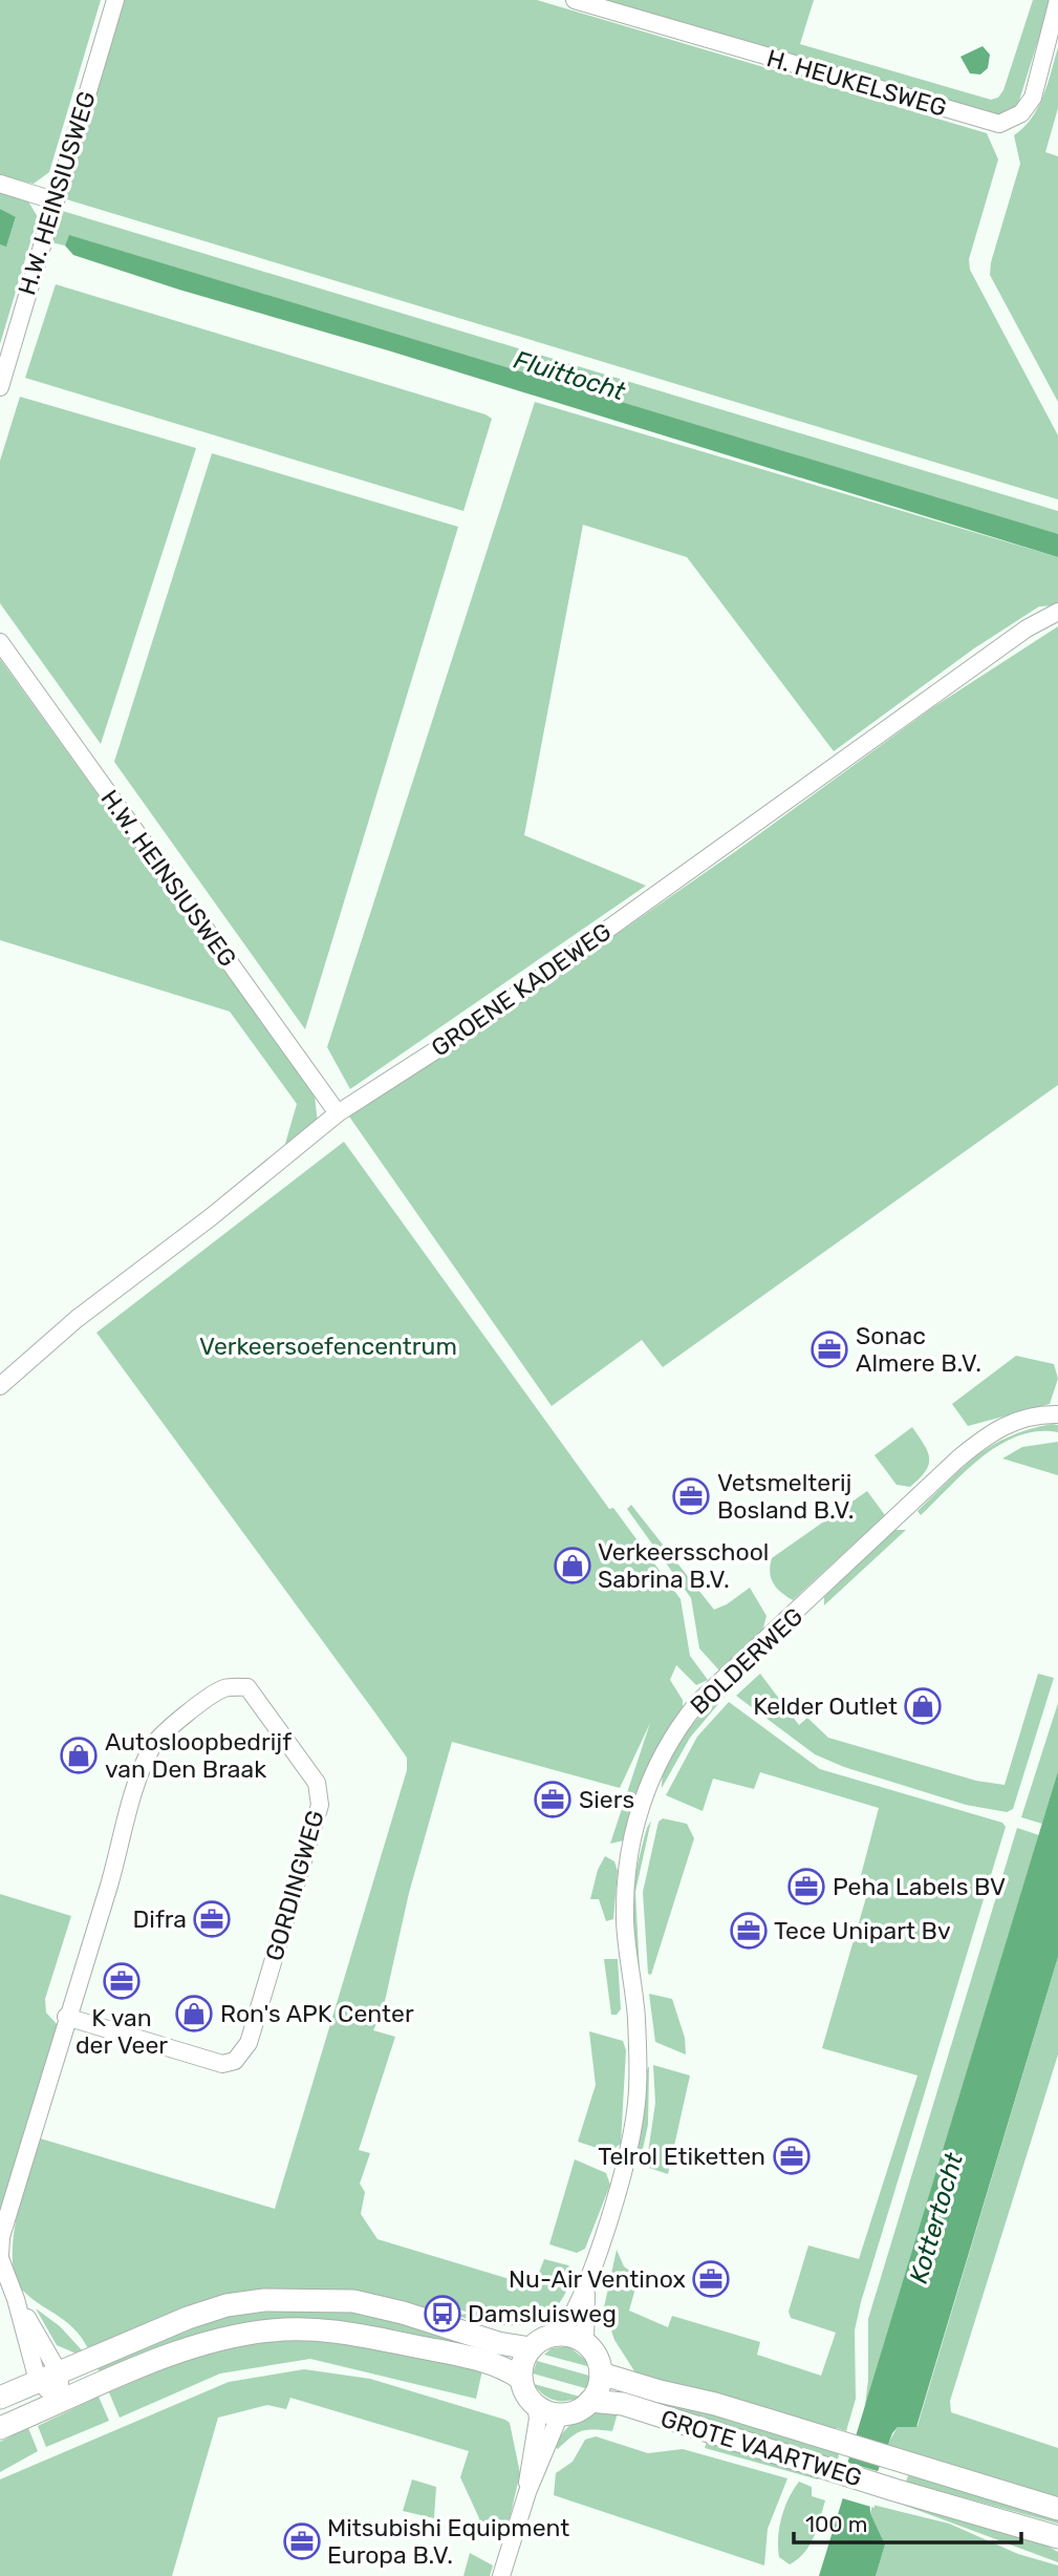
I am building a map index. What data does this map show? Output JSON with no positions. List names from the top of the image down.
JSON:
{
  "streets": {
    "main road": ["GROTE VAARTWEG"],
    "street": [
      "H. HEUKELSWEG",
      "H.W. HEINSIUSWEG",
      "GROENE KADEWEG",
      "BOLDERWEG",
      "GORDINGWEG"
    ]
  },
  "crossings": [
    ["H.W. HEINSIUSWEG", "GROENE KADEWEG"],
    ["BOLDERWEG", "GROTE VAARTWEG"]
  ],
  "water": ["Fluittocht", "Kottertocht"],
  "parks": ["Verkeersoefencentrum"],
  "places": {
    "office": [
      "Sonac Almere B.V.",
      "Vetsmelterij Bosland B.V.",
      "Siers",
      "Peha Labels BV",
      "Difra",
      "Tece Unipart Bv",
      "K van der Veer",
      "Telrol Etiketten",
      "Nu-Air Ventinox",
      "Mitsubishi Equipment Europa B.V."
    ],
    "shop": [
      "Verkeersschool Sabrina B.V.",
      "Kelder Outlet",
      "Autosloopbedrijf van Den Braak",
      "Ron's APK Center"
    ],
    "bus stop": ["Damsluisweg"]
  },
  "scale_bar": "100 m"
}
